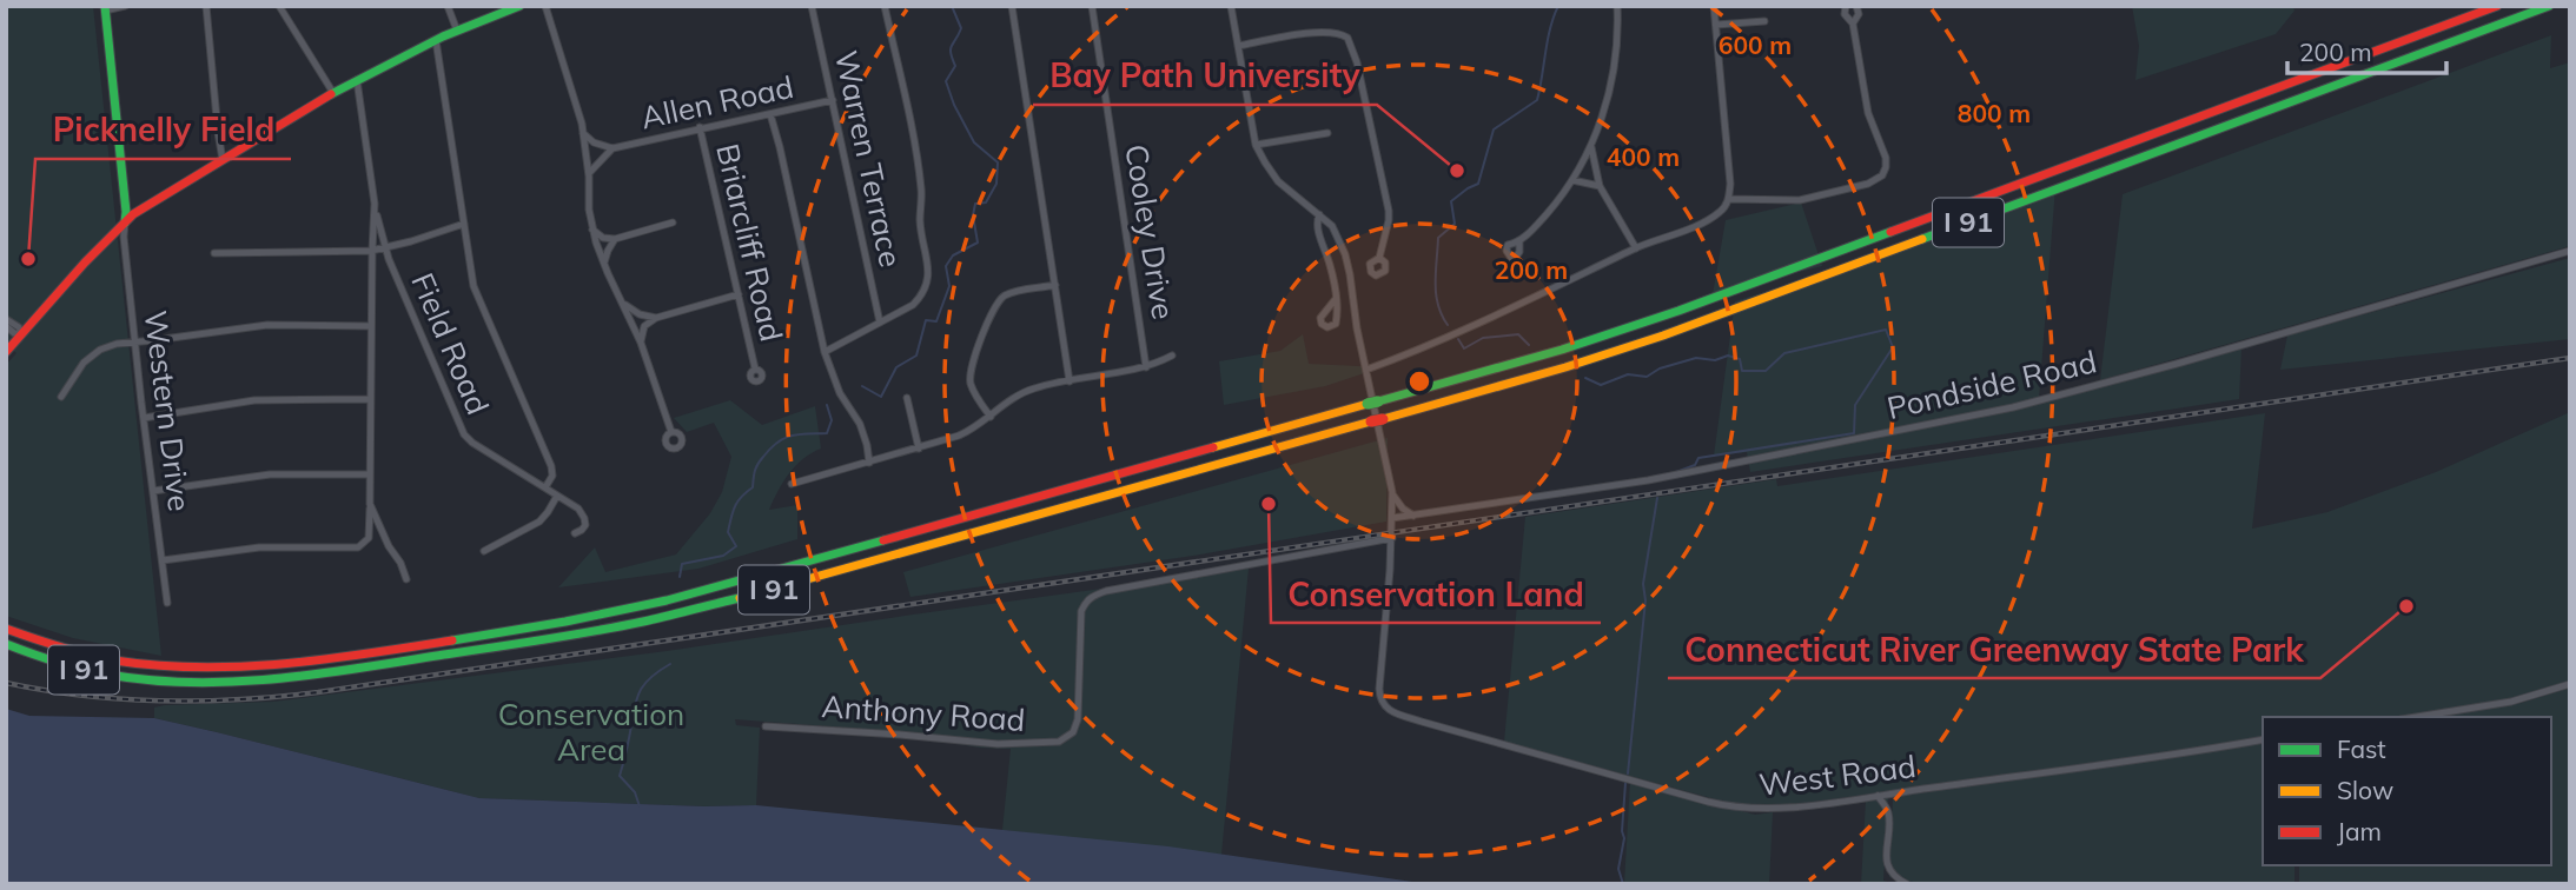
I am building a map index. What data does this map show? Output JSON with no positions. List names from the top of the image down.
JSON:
{
  "streets": {
    "main road": ["I 91"],
    "street": [
      "Allen Road",
      "Warren Terrace",
      "Cooley Drive",
      "Briarcliff Road",
      "Field Road",
      "Pondside Road",
      "Western Drive",
      "Anthony Road",
      "West Road"
    ]
  },
  "crossings": [
    ["Allen Road", "Warren Terrace"],
    ["Allen Road", "Briarcliff Road"],
    ["Anthony Road", "West Road"]
  ],
  "parks": ["Conservation Area"],
  "places": [
    "Bay Path University",
    "Picknelly Field",
    "Conservation Land",
    "Connecticut River Greenway State Park"
  ],
  "legend": ["Fast", "Slow", "Jam"],
  "scale_bar": "200 m",
  "rings": [
    "600 m",
    "800 m",
    "400 m",
    "200 m"
  ]
}
